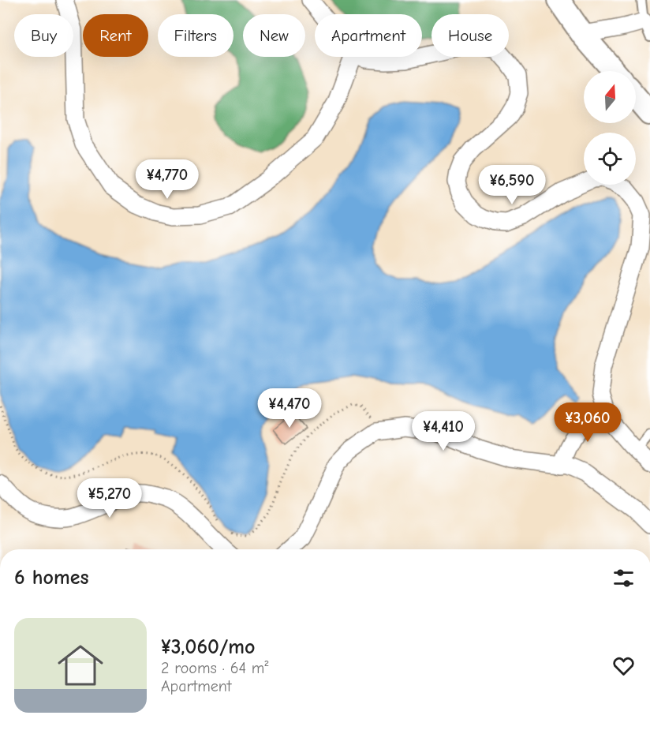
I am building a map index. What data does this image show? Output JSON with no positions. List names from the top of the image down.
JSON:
{
  "north": "top",
  "page": {
    "chip": [
      "Buy",
      "Rent",
      "Filters",
      "New",
      "Apartment",
      "House"
    ],
    "price": [
      "¥4,770",
      "¥6,590",
      "¥4,470",
      "¥3,060",
      "¥4,410",
      "¥5,270"
    ],
    "heading": "6 homes",
    "list": [
      {
        "name": "¥3,060/mo",
        "note": "2 rooms · 64 m² · Apartment"
      }
    ]
  }
}
